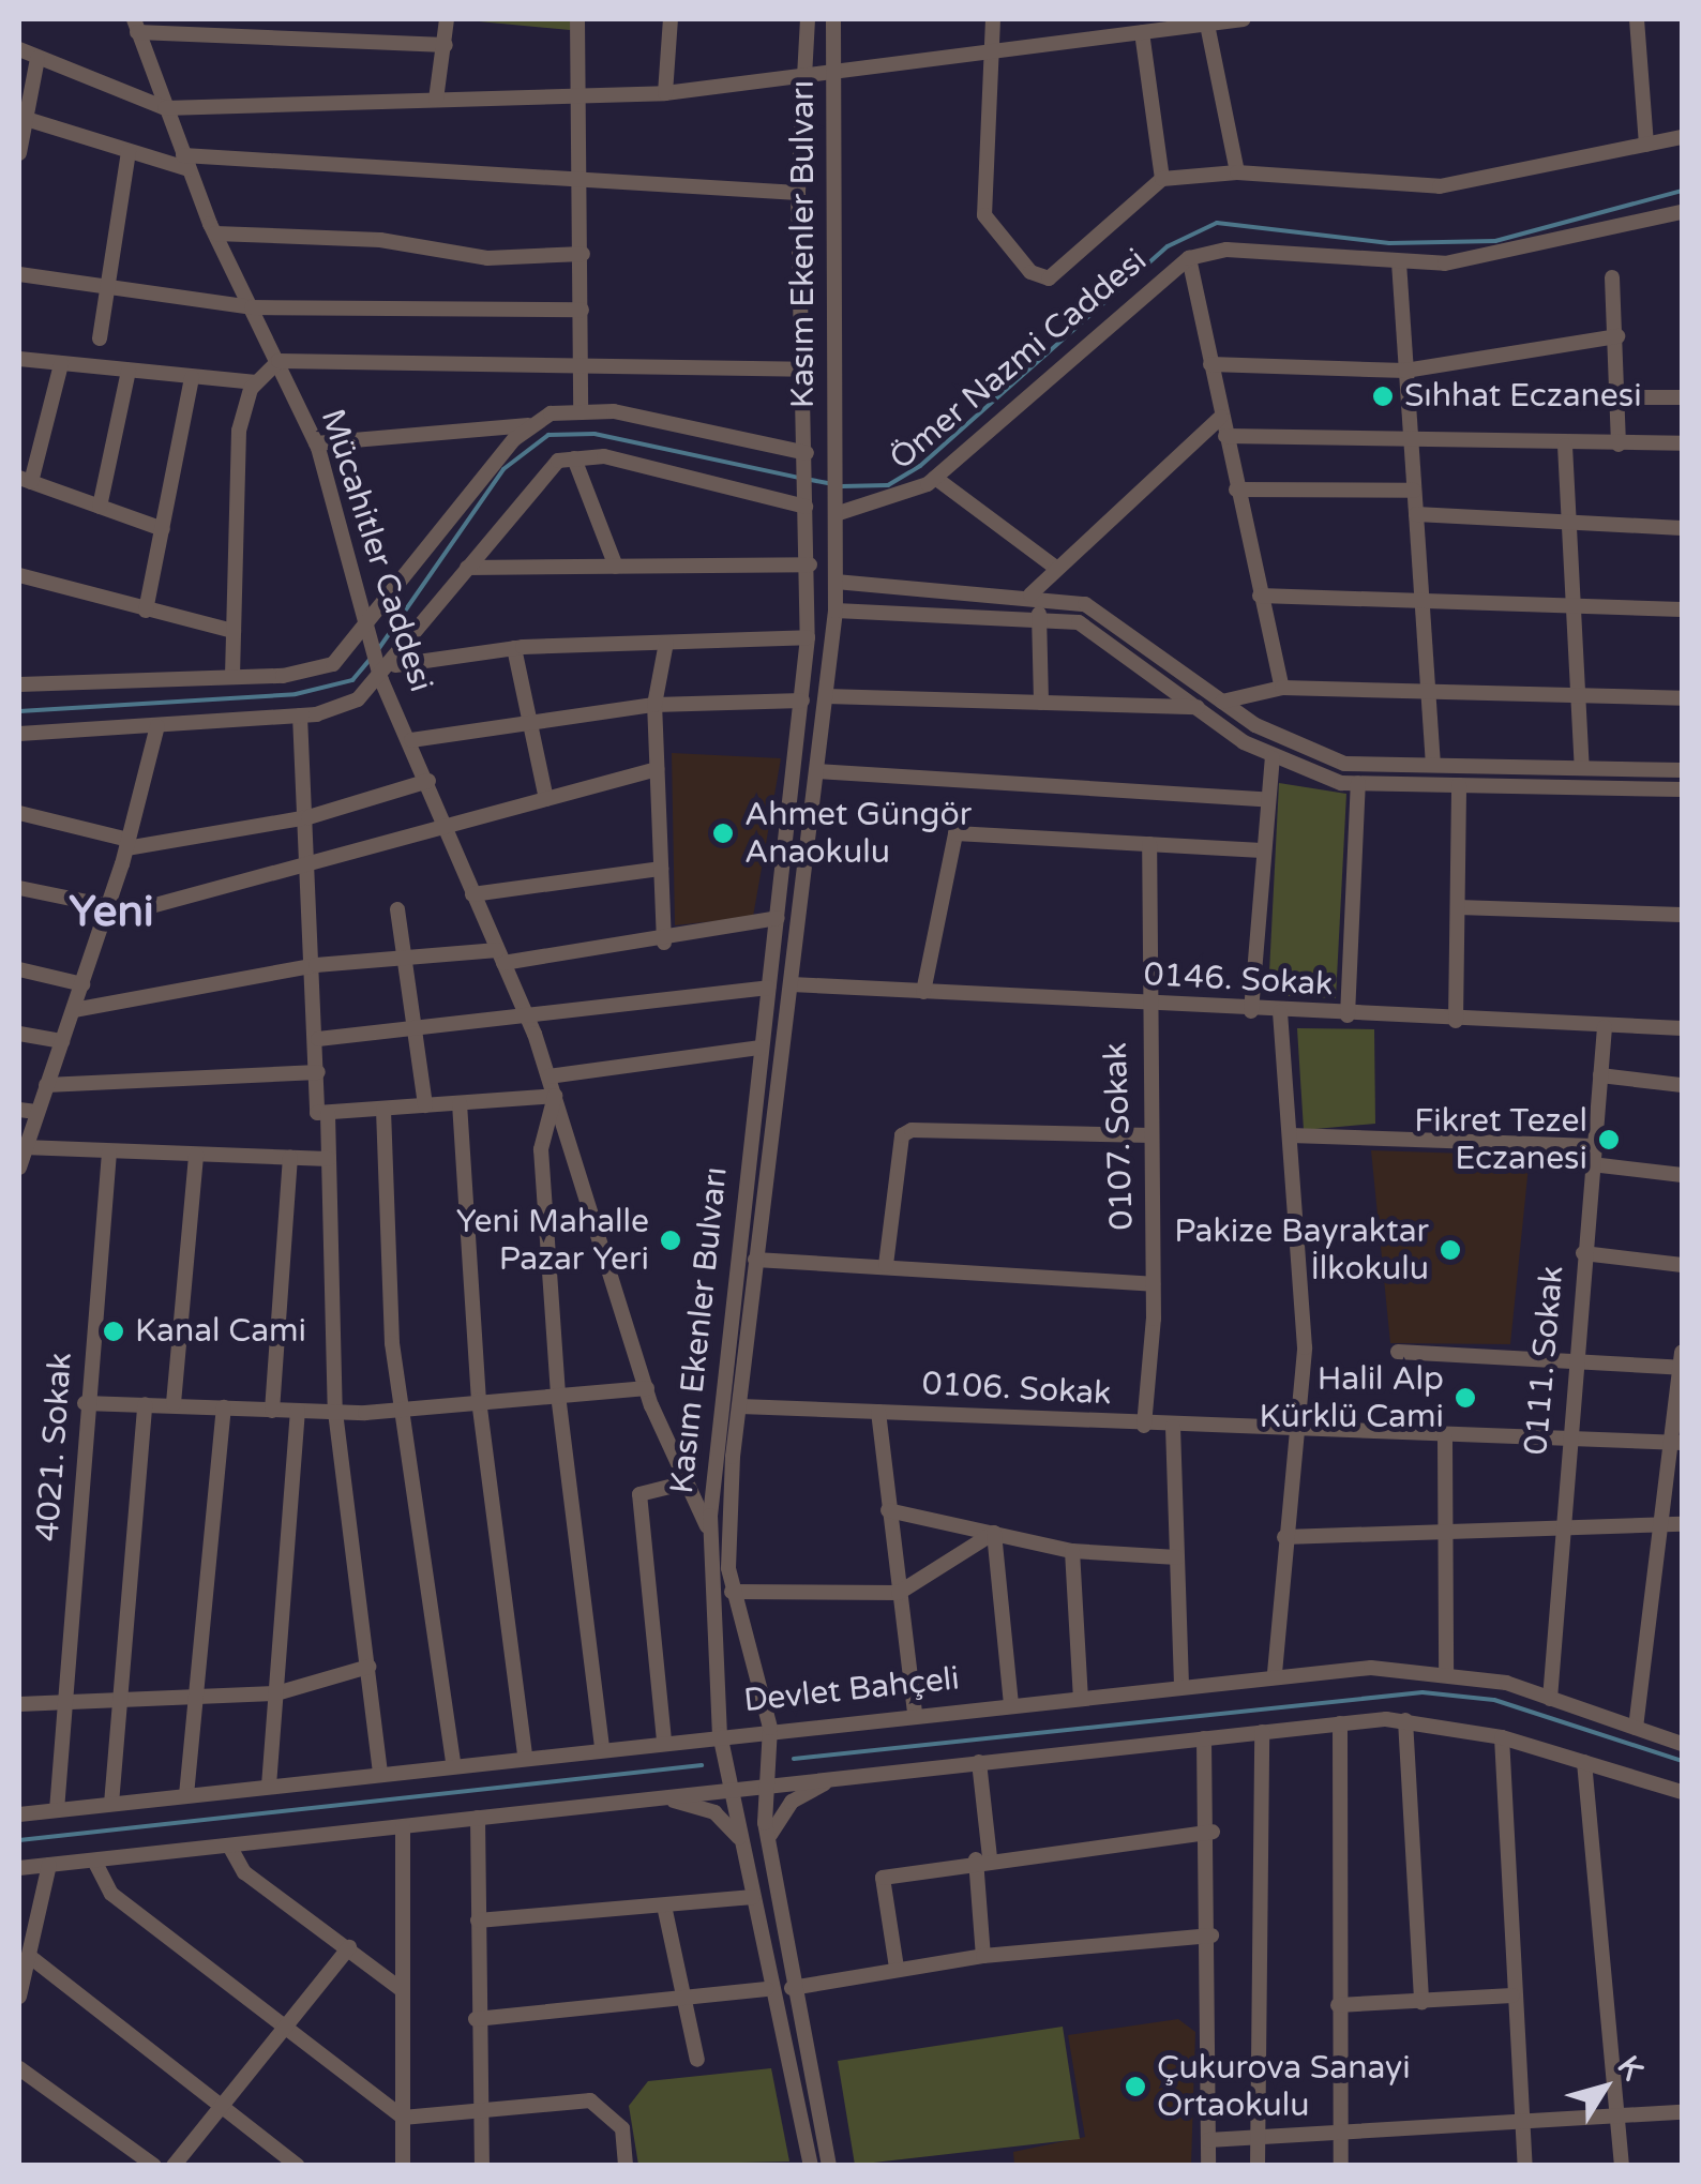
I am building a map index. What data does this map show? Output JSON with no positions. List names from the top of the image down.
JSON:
{
  "streets": {
    "street": [
      "Kasım Ekenler Bulvarı",
      "Ömer Nazmi Caddesi",
      "Mücahitler Caddesi",
      "0146. Sokak",
      "0107. Sokak",
      "0111. Sokak",
      "0106. Sokak",
      "4021. Sokak",
      "Devlet Bahçeli"
    ]
  },
  "crossings": [
    ["Kasım Ekenler Bulvarı", "Ömer Nazmi Caddesi"],
    ["Kasım Ekenler Bulvarı", "Mücahitler Caddesi"],
    ["Kasım Ekenler Bulvarı", "0146. Sokak"],
    ["Kasım Ekenler Bulvarı", "0106. Sokak"],
    ["Kasım Ekenler Bulvarı", "Devlet Bahçeli"],
    ["0146. Sokak", "0107. Sokak"],
    ["0146. Sokak", "0111. Sokak"],
    ["0107. Sokak", "0106. Sokak"],
    ["0111. Sokak", "0106. Sokak"],
    ["0111. Sokak", "Devlet Bahçeli"],
    ["4021. Sokak", "Devlet Bahçeli"]
  ],
  "districts": ["Yeni"],
  "places": [
    "Sıhhat Eczanesi",
    "Ahmet Güngör Anaokulu",
    "Fikret Tezel Eczanesi",
    "Yeni Mahalle Pazar Yeri",
    "Pakize Bayraktar İlkokulu",
    "Kanal Cami",
    "Halil Alp Kürklü Cami",
    "Çukurova Sanayi Ortaokulu"
  ],
  "north": "top right"
}
